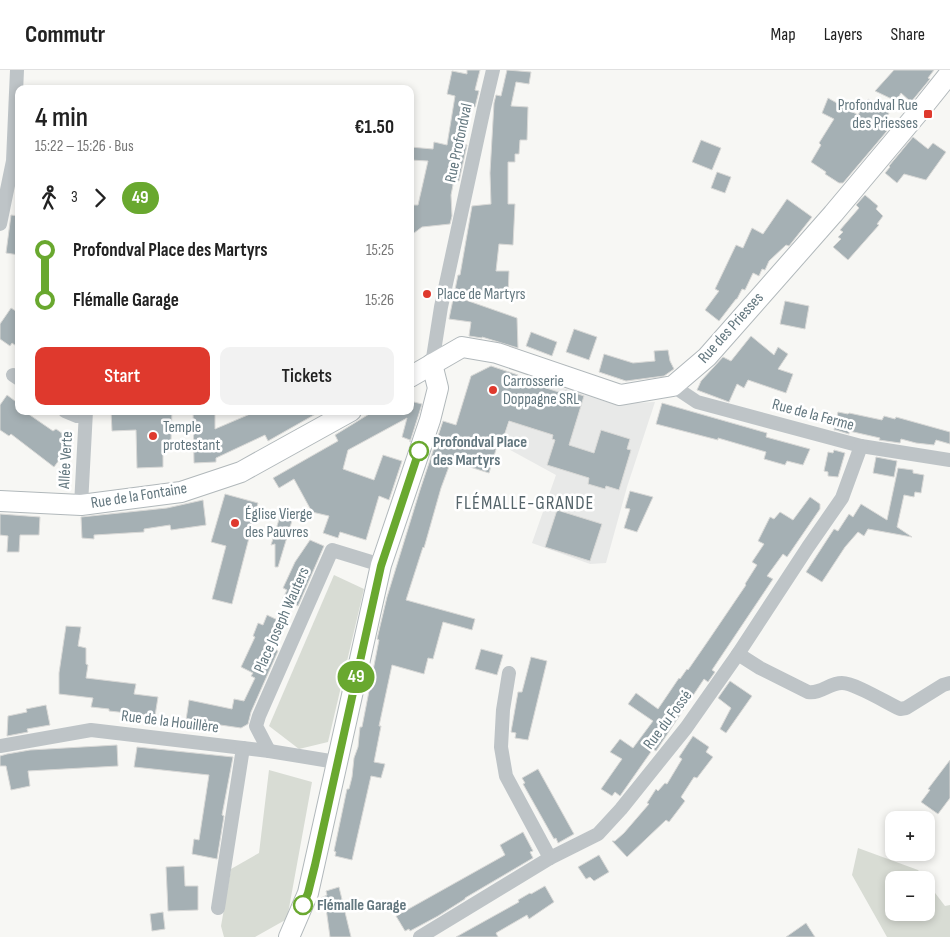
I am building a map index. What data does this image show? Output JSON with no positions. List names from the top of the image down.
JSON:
{
  "streets": {
    "street": [
      "Rue Profondval",
      "Rue des Priesses",
      "Rue de la Ferme",
      "Allée Verte",
      "Rue de la Fontaine",
      "Place Joseph Wauters",
      "Rue du Fossé",
      "Rue de la Houillère"
    ]
  },
  "crossings": [
    ["Rue Profondval", "Rue des Priesses"],
    ["Rue des Priesses", "Rue de la Ferme"],
    ["Rue de la Ferme", "Rue du Fossé"],
    ["Allée Verte", "Rue de la Fontaine"],
    ["Place Joseph Wauters", "Rue de la Houillère"]
  ],
  "districts": ["FLÉMALLE-GRANDE"],
  "places": {
    "transit": ["Profondval Rue des Priesses"],
    "other": [
      "Place de Martyrs",
      "Carrosserie Doppagne SRL",
      "Temple protestant",
      "Profondval Place des Martyrs",
      "Église Vierge des Pauvres",
      "Flémalle Garage"
    ]
  },
  "lines": ["bus line 49"],
  "page": {
    "header": "Commutr",
    "nav": ["Map", "Layers", "Share"],
    "on_map": "49",
    "heading": ["4 min", "15:22 – 15:26 · Bus", "€1.50"],
    "legs": ["3", "49"],
    "list": [
      {
        "name": "Profondval Place des Martyrs",
        "value": "15:25"
      },
      {
        "name": "Flémalle Garage",
        "value": "15:26"
      }
    ],
    "buttons": ["Start", "Tickets"],
    "map_buttons": ["+", "−"]
  }
}
